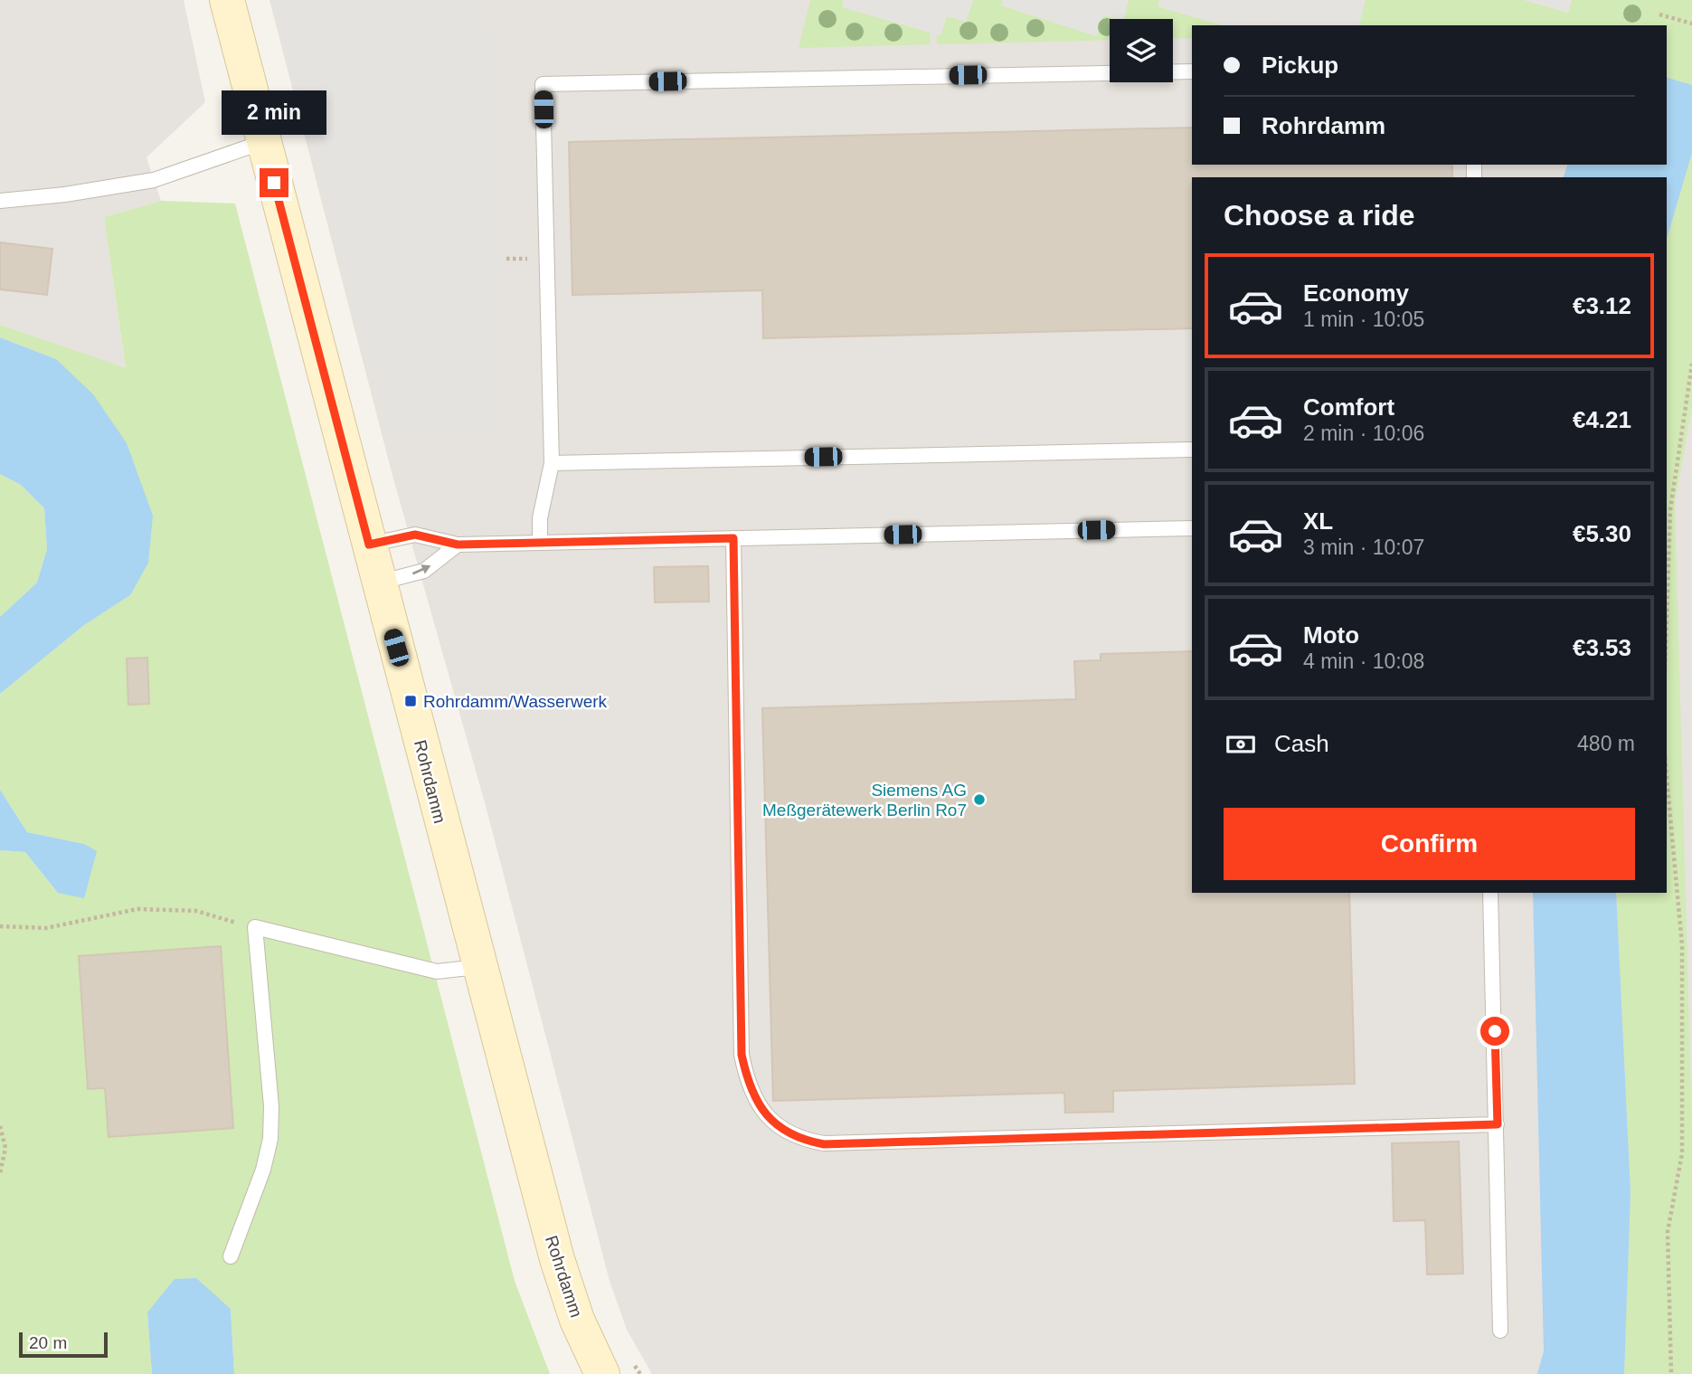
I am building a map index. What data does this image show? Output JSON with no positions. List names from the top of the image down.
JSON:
{
  "streets": {
    "main road": ["Rohrdamm"]
  },
  "places": {
    "transit": ["Rohrdamm/Wasserwerk"],
    "other": ["Siemens AG Meßgerätewerk Berlin Ro7"]
  },
  "scale_bar": "20 m",
  "page": {
    "banner": ["Pickup", "Rohrdamm"],
    "bubble": "2 min",
    "heading": "Choose a ride",
    "list": [
      {
        "name": "Economy",
        "note": "1 min · 10:05",
        "value": "€3.12"
      },
      {
        "name": "Comfort",
        "note": "2 min · 10:06",
        "value": "€4.21"
      },
      {
        "name": "XL",
        "note": "3 min · 10:07",
        "value": "€5.30"
      },
      {
        "name": "Moto",
        "note": "4 min · 10:08",
        "value": "€3.53"
      }
    ],
    "pay": ["Cash", "480 m"],
    "buttons": "Confirm",
    "scale": "20 m"
  }
}
